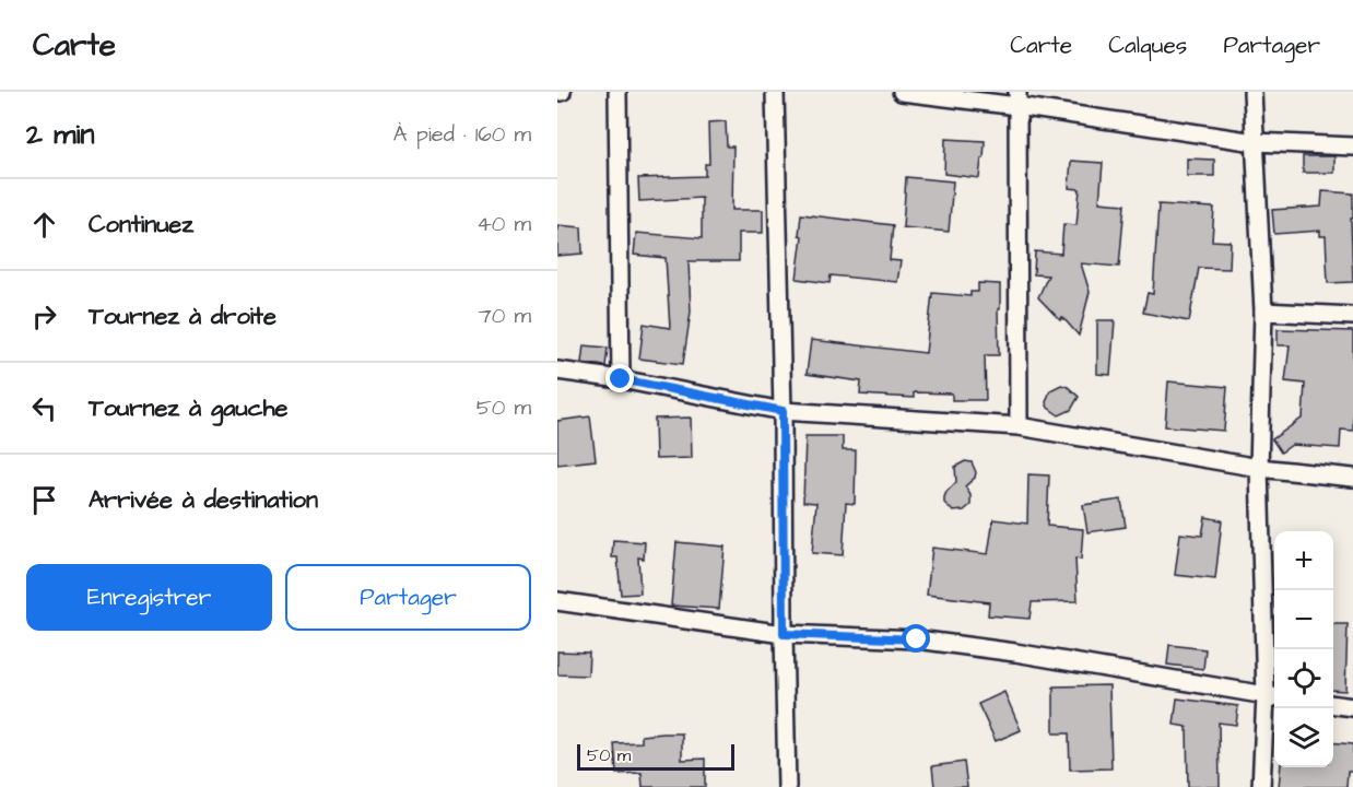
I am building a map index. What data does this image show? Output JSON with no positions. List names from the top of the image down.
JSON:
{
  "scale_bar": "50 m",
  "page": {
    "header": "Carte",
    "nav": ["Carte", "Calques", "Partager"],
    "heading": ["2 min", "À pied · 160 m"],
    "list": [
      ["Continuez", "40 m"],
      ["Tournez à droite", "70 m"],
      ["Tournez à gauche", "50 m"],
      "Arrivée à destination"
    ],
    "map_buttons": ["+", "−"],
    "buttons": ["Enregistrer", "Partager"],
    "scale": "50 m"
  }
}
